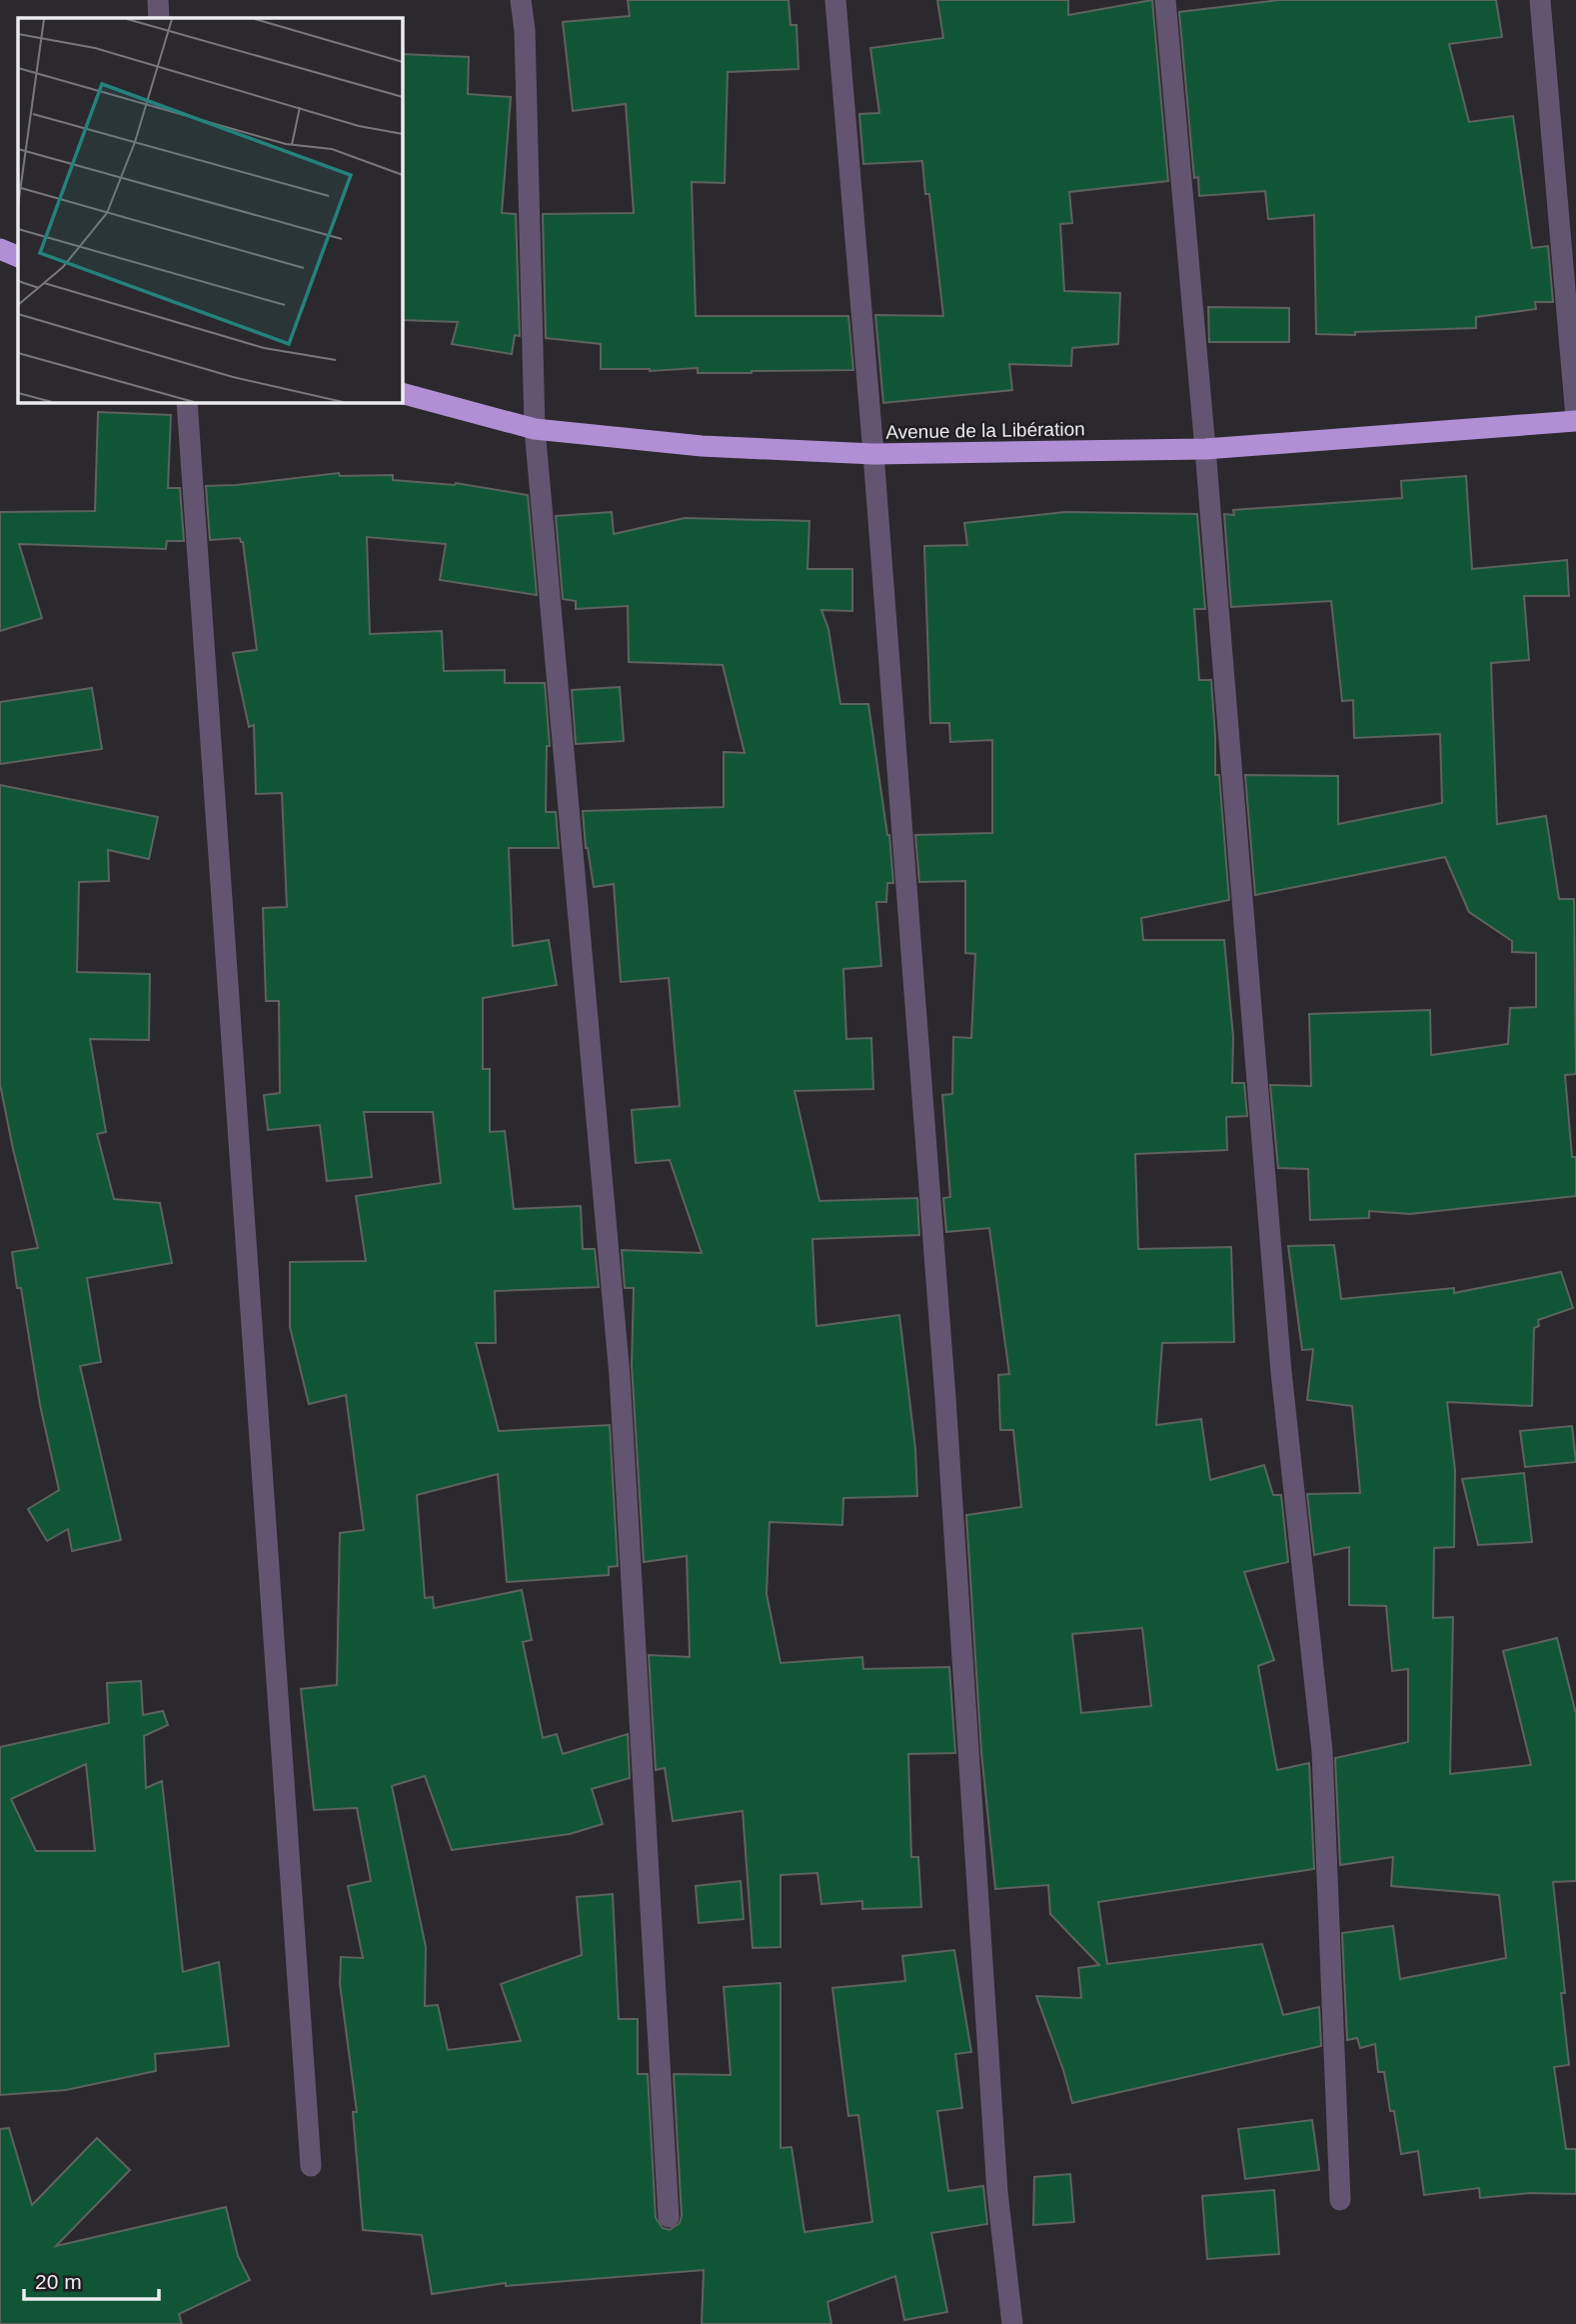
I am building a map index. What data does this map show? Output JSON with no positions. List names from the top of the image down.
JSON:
{
  "streets": {
    "highway": ["Avenue de la Libération"]
  },
  "scale_bar": "20 m"
}
